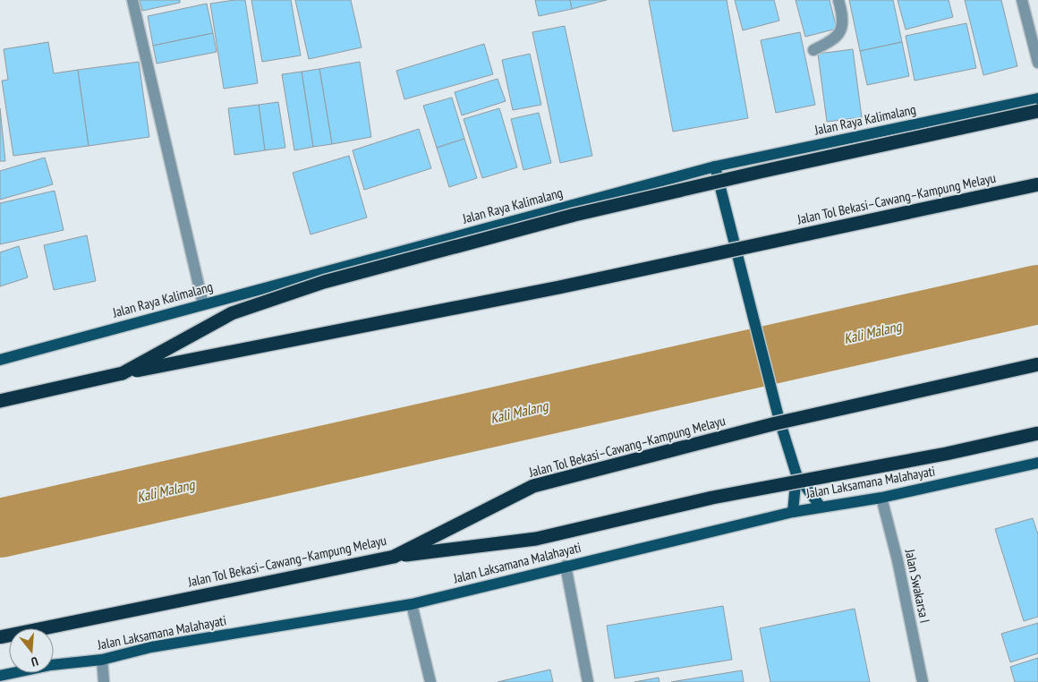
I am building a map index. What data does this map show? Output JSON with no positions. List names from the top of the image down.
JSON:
{
  "streets": {
    "highway": ["Jalan Tol Bekasi–Cawang–Kampung Melayu"],
    "main road": ["Jalan Raya Kalimalang", "Jalan Laksamana Malahayati"],
    "street": ["Jalan Swakarsa I"]
  },
  "crossings": [
    ["Jalan Laksamana Malahayati", "Jalan Swakarsa I"]
  ],
  "water": ["Kali Malang"],
  "north": "bottom"
}
